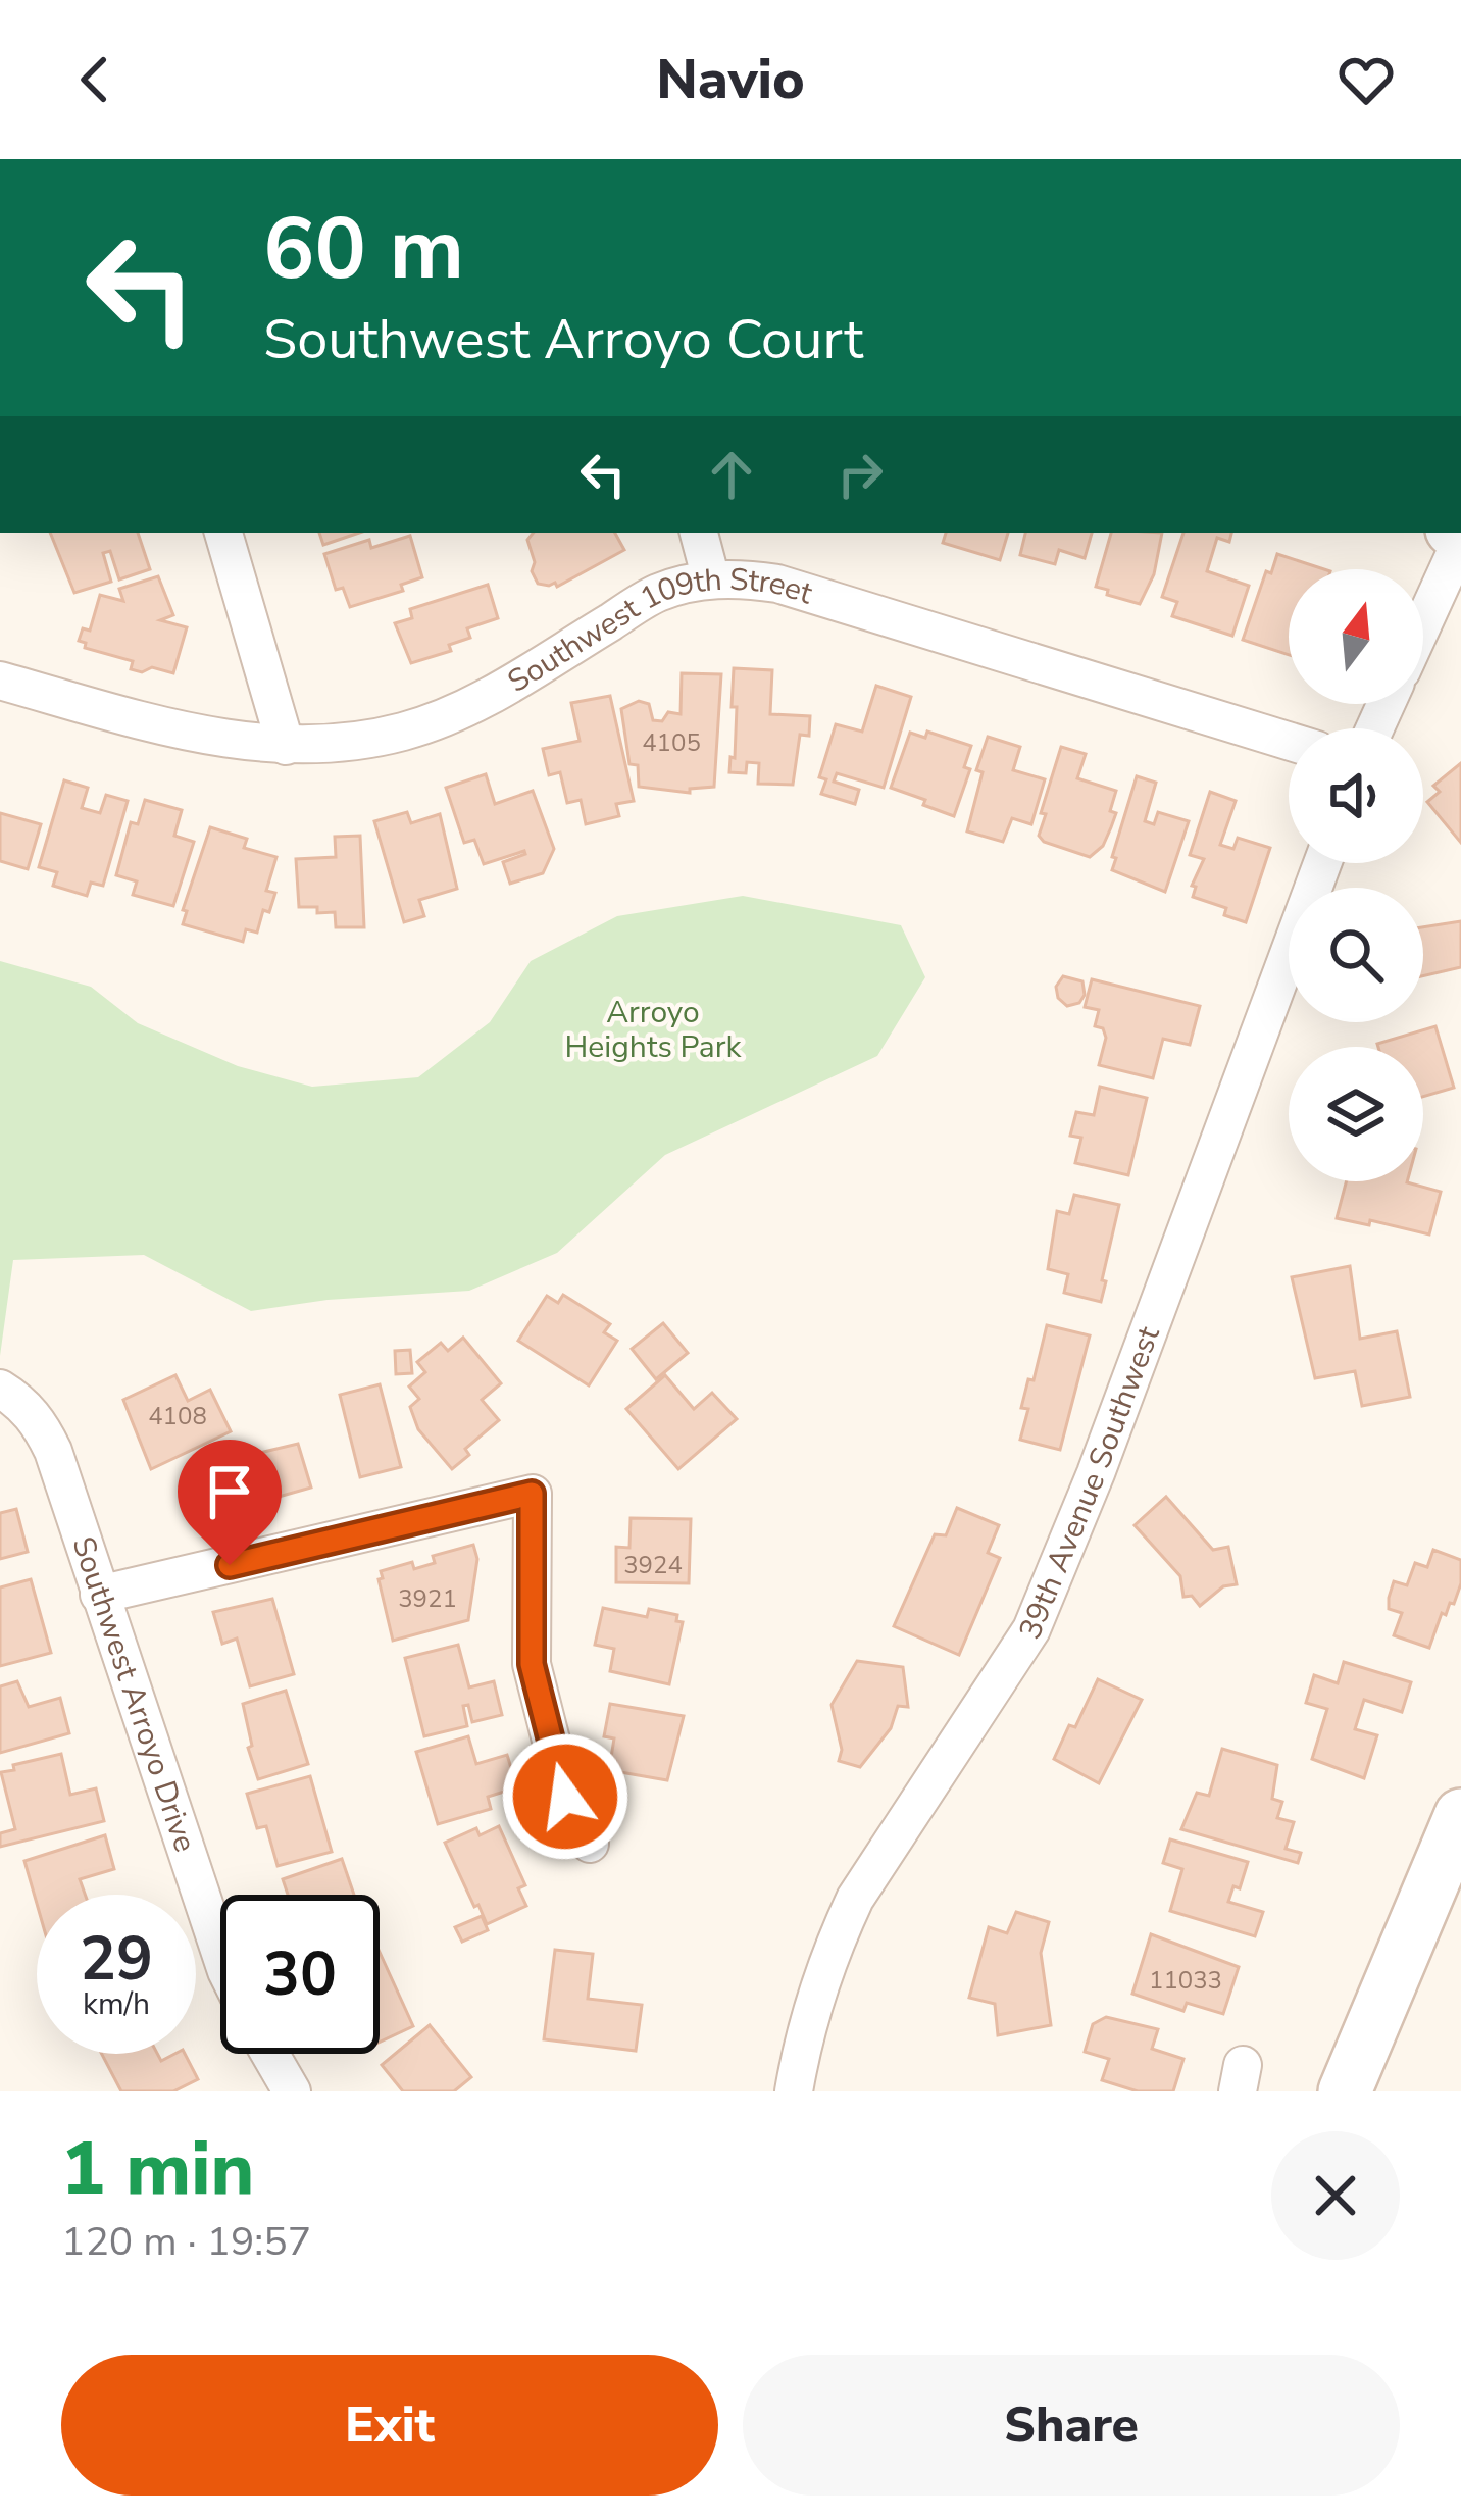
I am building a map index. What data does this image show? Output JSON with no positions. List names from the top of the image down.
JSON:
{
  "streets": {
    "street": ["Southwest 109th Street", "39th Avenue Southwest", "Southwest Arroyo Drive"]
  },
  "parks": ["Arroyo Heights Park"],
  "house_numbers": [
    "4105",
    "4108",
    "3924",
    "3921",
    "11033"
  ],
  "north": "top",
  "page": {
    "header": "Navio",
    "turn": ["60 m", "Southwest Arroyo Court"],
    "speed": "29 km/h",
    "limit": "30",
    "heading": ["1 min", "120 m · 19:57"],
    "buttons": ["Exit", "Share"]
  }
}
